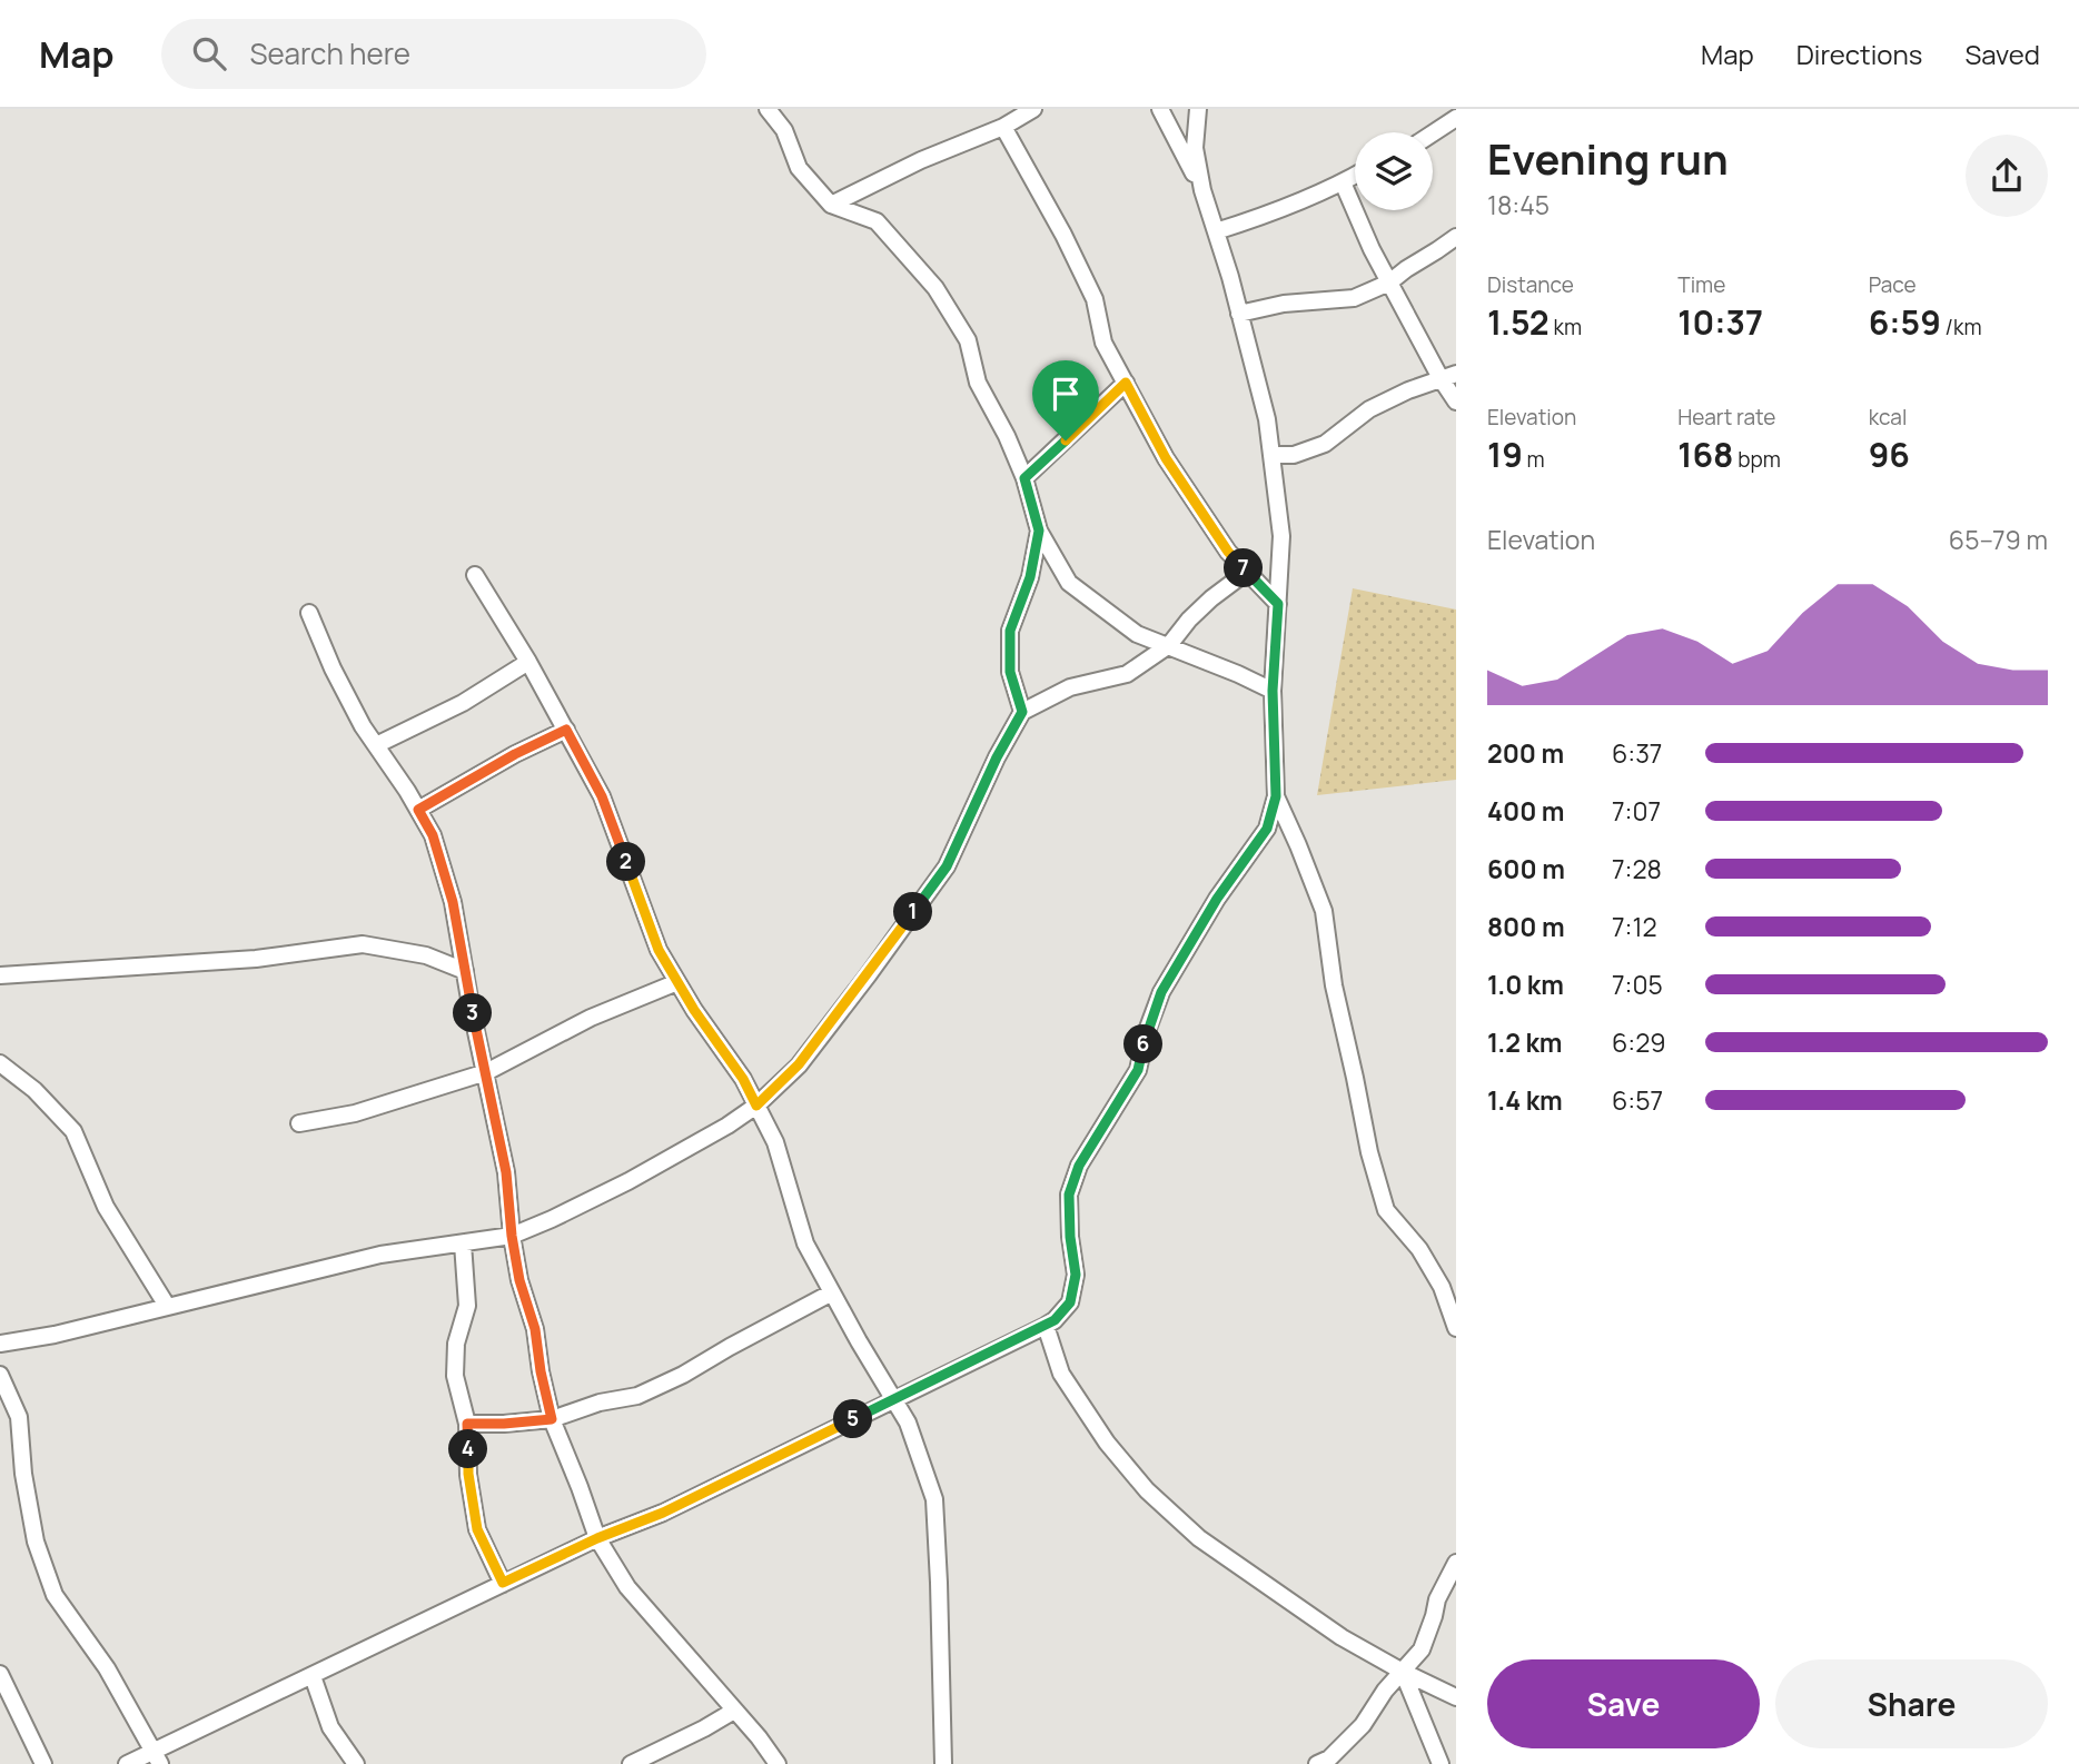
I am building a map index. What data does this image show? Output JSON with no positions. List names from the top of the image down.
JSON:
{
  "page": {
    "header": "Map",
    "search": "Search here",
    "nav": ["Map", "Directions", "Saved"],
    "heading": ["Evening run", "18:45"],
    "stats": [
      ["Distance", "1.52 km"],
      ["Time", "10:37"],
      ["Pace", "6:59 /km"],
      ["Elevation", "19 m"],
      ["Heart rate", "168 bpm"],
      ["kcal", "96"]
    ],
    "chart": ["Elevation", "65–79 m"],
    "pins": [
      "7",
      "2",
      "1",
      "3",
      "6",
      "5",
      "4"
    ],
    "list": [
      {
        "name": "200 m",
        "note": "6:37"
      },
      {
        "name": "400 m",
        "note": "7:07"
      },
      {
        "name": "600 m",
        "note": "7:28"
      },
      {
        "name": "800 m",
        "note": "7:12"
      },
      {
        "name": "1.0 km",
        "note": "7:05"
      },
      {
        "name": "1.2 km",
        "note": "6:29"
      },
      {
        "name": "1.4 km",
        "note": "6:57"
      }
    ],
    "buttons": ["Save", "Share"]
  }
}
